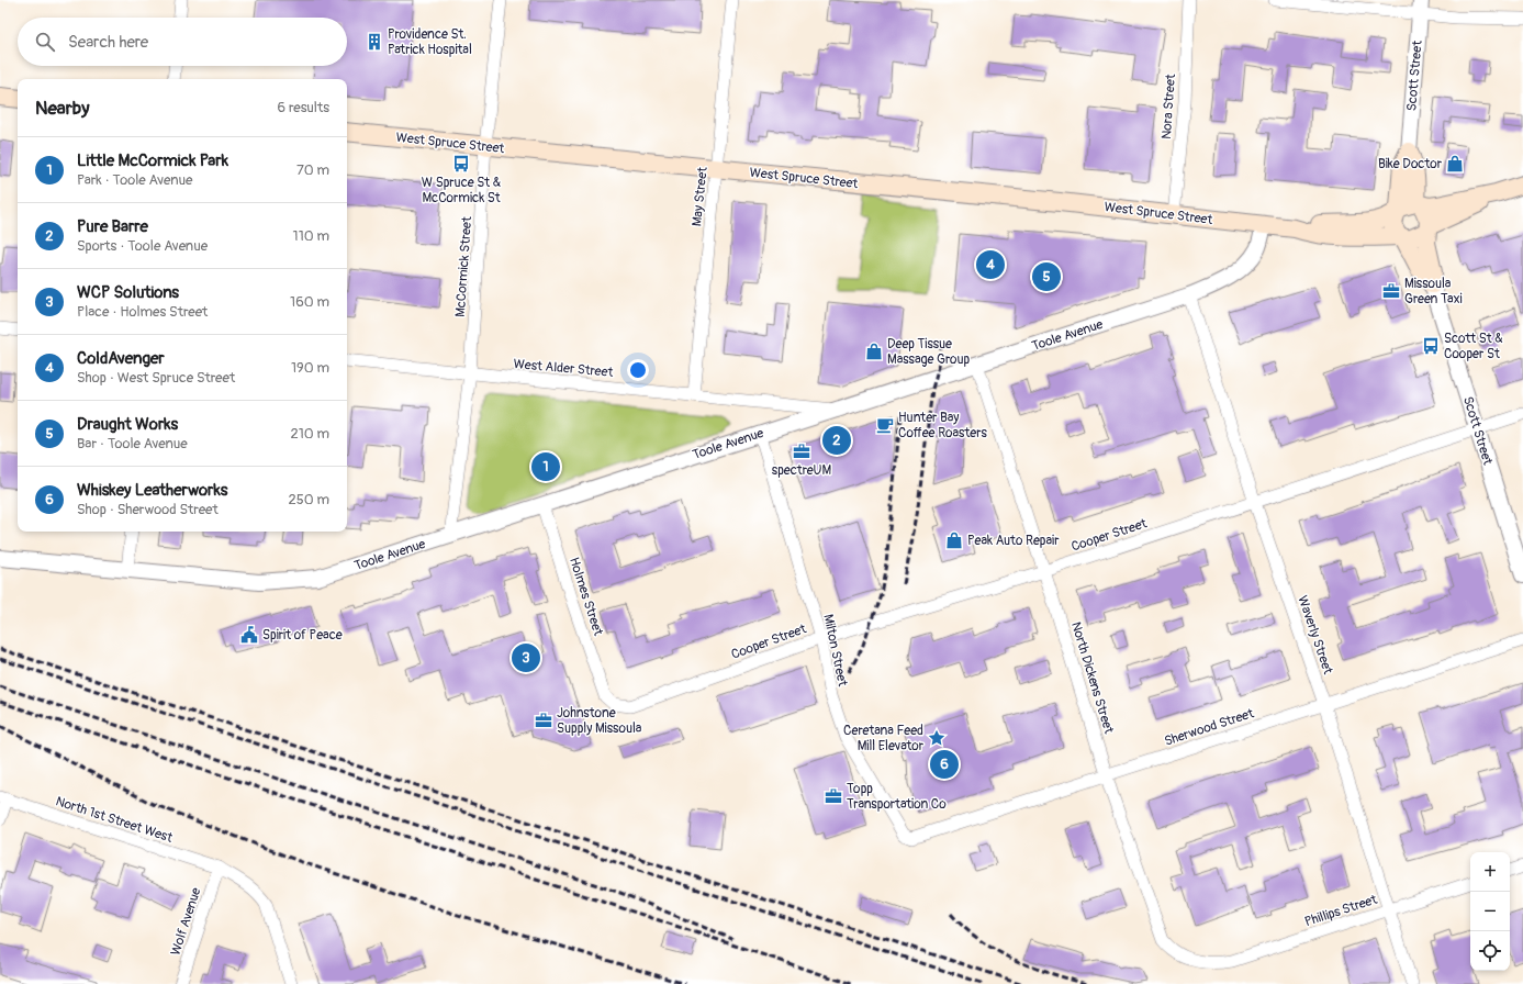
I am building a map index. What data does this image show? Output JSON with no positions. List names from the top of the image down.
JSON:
{
  "streets": {
    "main road": ["West Spruce Street"],
    "street": [
      "Scott Street",
      "Nora Street",
      "May Street",
      "McCormick Street",
      "Toole Avenue",
      "West Alder Street",
      "Cooper Street",
      "Holmes Street",
      "Waverly Street",
      "Milton Street",
      "North Dickens Street",
      "Sherwood Street",
      "North 1st Street West",
      "Phillips Street",
      "Wolf Avenue"
    ]
  },
  "crossings": [
    ["Scott Street", "Cooper Street"],
    ["Nora Street", "West Spruce Street"],
    ["West Spruce Street", "May Street"],
    ["West Spruce Street", "McCormick Street"],
    ["West Spruce Street", "Toole Avenue"],
    ["May Street", "West Alder Street"],
    ["McCormick Street", "Toole Avenue"],
    ["McCormick Street", "West Alder Street"],
    ["Toole Avenue", "West Alder Street"],
    ["Toole Avenue", "Holmes Street"],
    ["Toole Avenue", "Waverly Street"],
    ["Toole Avenue", "Milton Street"],
    ["Toole Avenue", "North Dickens Street"],
    ["Cooper Street", "Holmes Street"],
    ["Cooper Street", "Waverly Street"],
    ["Cooper Street", "Milton Street"],
    ["Cooper Street", "North Dickens Street"],
    ["Waverly Street", "Sherwood Street"],
    ["Waverly Street", "Phillips Street"],
    ["Milton Street", "Sherwood Street"],
    ["North Dickens Street", "Sherwood Street"],
    ["North Dickens Street", "Phillips Street"],
    ["North 1st Street West", "Wolf Avenue"]
  ],
  "places": {
    "building": ["Providence St. Patrick Hospital"],
    "bus stop": ["W Spruce St & McCormick St", "Scott St & Cooper St"],
    "shop": ["Bike Doctor", "Deep Tissue Massage Group", "Peak Auto Repair"],
    "office": [
      "Missoula Green Taxi",
      "spectreUM",
      "Johnstone Supply Missoula",
      "Topp Transportation Co"
    ],
    "cafe": ["Hunter Bay Coffee Roasters"],
    "public building": ["Spirit of Peace"],
    "place": ["Ceretana Feed Mill Elevator"]
  },
  "page": {
    "search": "Search here",
    "heading": ["Nearby", "6 results"],
    "list": [
      {
        "mark": "1",
        "name": "Little McCormick Park",
        "note": "Park · Toole Avenue",
        "value": "70 m"
      },
      {
        "mark": "2",
        "name": "Pure Barre",
        "note": "Sports · Toole Avenue",
        "value": "110 m"
      },
      {
        "mark": "3",
        "name": "WCP Solutions",
        "note": "Place · Holmes Street",
        "value": "160 m"
      },
      {
        "mark": "4",
        "name": "ColdAvenger",
        "note": "Shop · West Spruce Street",
        "value": "190 m"
      },
      {
        "mark": "5",
        "name": "Draught Works",
        "note": "Bar · Toole Avenue",
        "value": "210 m"
      },
      {
        "mark": "6",
        "name": "Whiskey Leatherworks",
        "note": "Shop · Sherwood Street",
        "value": "250 m"
      }
    ],
    "pins": [
      "4",
      "5",
      "2",
      "1",
      "3",
      "6"
    ],
    "map_buttons": ["+", "−"]
  }
}
